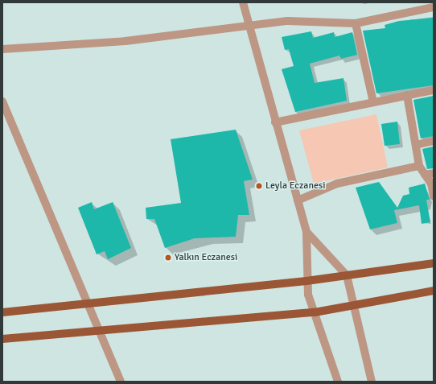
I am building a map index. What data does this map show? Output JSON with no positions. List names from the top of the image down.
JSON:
{
  "places": ["Leyla Eczanesi", "Yalkın Eczanesi"]
}
